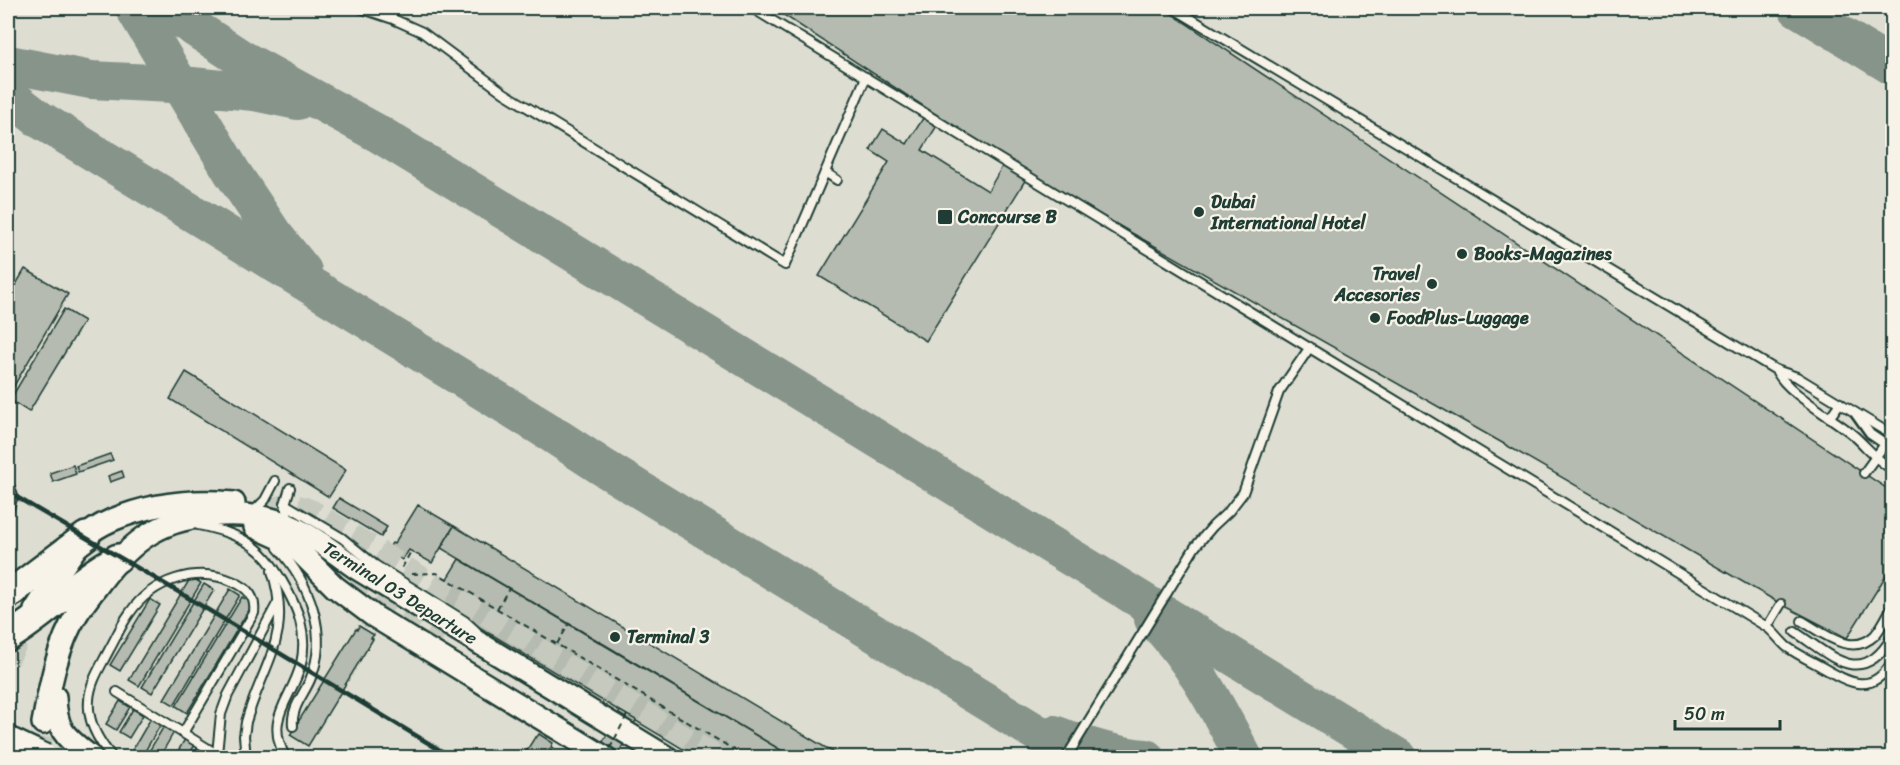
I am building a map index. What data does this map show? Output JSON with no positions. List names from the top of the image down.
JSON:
{
  "streets": {
    "main road": ["Terminal 03 Departure"]
  },
  "places": {
    "other": [
      "Dubai International Hotel",
      "Books-Magazines",
      "Travel Accesories",
      "FoodPlus-Luggage",
      "Terminal 3"
    ],
    "transit": ["Concourse B"]
  },
  "scale_bar": "50 m"
}
